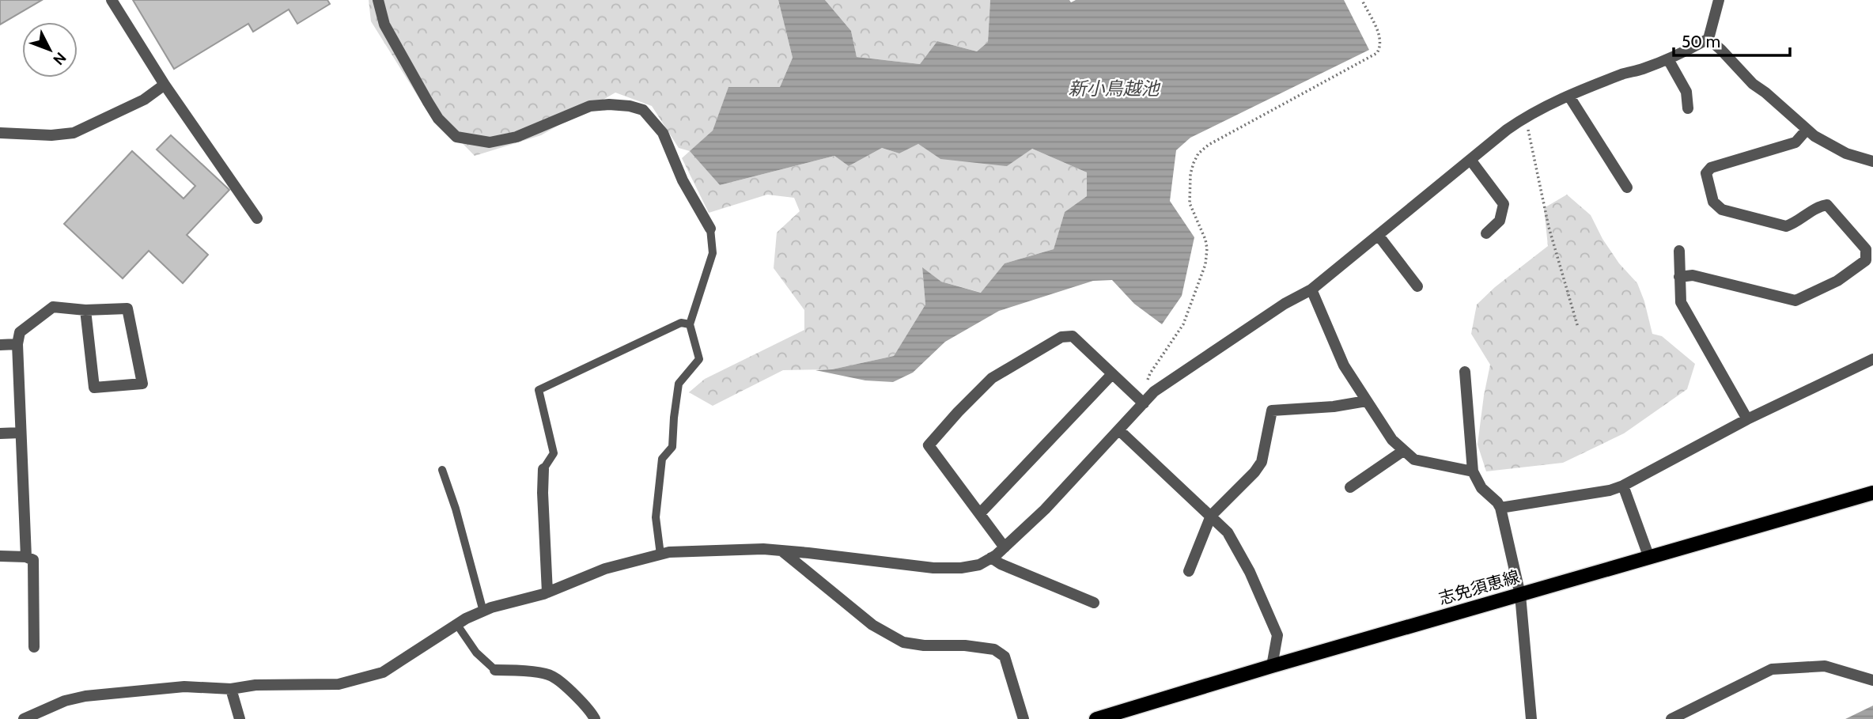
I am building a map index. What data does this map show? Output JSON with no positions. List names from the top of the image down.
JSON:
{
  "streets": {
    "main road": ["志免須恵線"]
  },
  "water": ["新小鳥越池"],
  "scale_bar": "50 m",
  "north": "bottom right"
}
